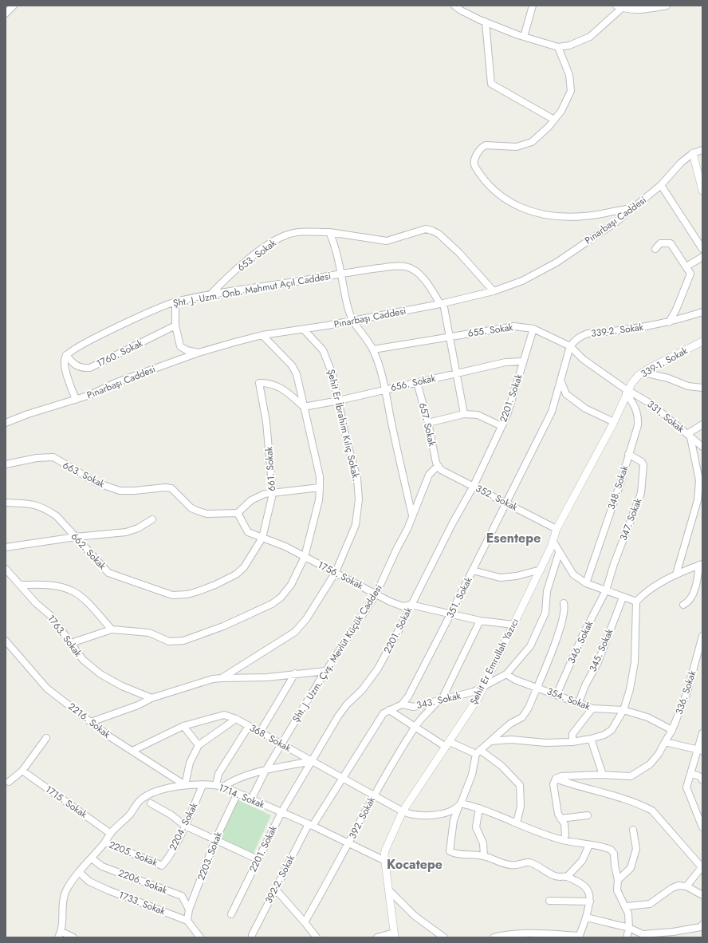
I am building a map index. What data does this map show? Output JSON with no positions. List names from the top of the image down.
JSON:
{
  "streets": {
    "street": [
      "Pınarbaşı Caddesi",
      "653. Sokak",
      "Şht. J. Uzm. Onb. Mahmut Açıl Caddesi",
      "655. Sokak",
      "339-2. Sokak",
      "1760. Sokak",
      "339-1. Sokak",
      "656. Sokak",
      "2201. Sokak",
      "331. Sokak",
      "657. Sokak",
      "Şehit Er İbrahim Kılıç Sokak.",
      "661. Sokak",
      "663. Sokak",
      "348. Sokak",
      "352. Sokak",
      "347. Sokak",
      "662. Sokak",
      "1756. Sokak",
      "351. Sokak",
      "1763. Sokak",
      "346. Sokak",
      "345. Sokak",
      "Şht. J. Uzm. Çvş. Mevlüt Küçük Caddesi",
      "Şehit Er Emrullah Yazıcı",
      "336. Sokak",
      "354. Sokak",
      "343. Sokak",
      "2216. Sokak",
      "368. Sokak",
      "1714. Sokak",
      "1715. Sokak",
      "392. Sokak",
      "2204. Sokak",
      "2205. Sokak",
      "2203. Sokak",
      "392-2. Sokak",
      "2206. Sokak",
      "1733. Sokak"
    ]
  },
  "crossings": [
    ["Pınarbaşı Caddesi", "Şht. J. Uzm. Onb. Mahmut Açıl Caddesi"],
    ["Pınarbaşı Caddesi", "Şehit Er İbrahim Kılıç Sokak."],
    ["653. Sokak", "Şht. J. Uzm. Onb. Mahmut Açıl Caddesi"],
    ["Şht. J. Uzm. Onb. Mahmut Açıl Caddesi", "655. Sokak"],
    ["Şht. J. Uzm. Onb. Mahmut Açıl Caddesi", "1760. Sokak"],
    ["Şht. J. Uzm. Onb. Mahmut Açıl Caddesi", "656. Sokak"],
    ["655. Sokak", "339-2. Sokak"],
    ["655. Sokak", "339-1. Sokak"],
    ["655. Sokak", "2201. Sokak"],
    ["655. Sokak", "331. Sokak"],
    ["655. Sokak", "348. Sokak"],
    ["655. Sokak", "351. Sokak"],
    ["339-2. Sokak", "351. Sokak"],
    ["339-1. Sokak", "331. Sokak"],
    ["339-1. Sokak", "348. Sokak"],
    ["339-1. Sokak", "Şehit Er Emrullah Yazıcı"],
    ["656. Sokak", "2201. Sokak"],
    ["656. Sokak", "657. Sokak"],
    ["656. Sokak", "Şehit Er İbrahim Kılıç Sokak."],
    ["656. Sokak", "661. Sokak"],
    ["2201. Sokak", "352. Sokak"],
    ["2201. Sokak", "1756. Sokak"],
    ["2201. Sokak", "368. Sokak"],
    ["2201. Sokak", "1714. Sokak"],
    ["331. Sokak", "348. Sokak"],
    ["657. Sokak", "352. Sokak"],
    ["Şehit Er İbrahim Kılıç Sokak.", "1756. Sokak"],
    ["Şehit Er İbrahim Kılıç Sokak.", "1763. Sokak"],
    ["Şehit Er İbrahim Kılıç Sokak.", "2216. Sokak"],
    ["661. Sokak", "662. Sokak"],
    ["661. Sokak", "1756. Sokak"],
    ["663. Sokak", "1756. Sokak"],
    ["348. Sokak", "347. Sokak"],
    ["352. Sokak", "351. Sokak"],
    ["352. Sokak", "Şehit Er Emrullah Yazıcı"],
    ["347. Sokak", "346. Sokak"],
    ["1756. Sokak", "351. Sokak"],
    ["1756. Sokak", "Şht. J. Uzm. Çvş. Mevlüt Küçük Caddesi"],
    ["1756. Sokak", "Şehit Er Emrullah Yazıcı"],
    ["1756. Sokak", "392. Sokak"],
    ["351. Sokak", "343. Sokak"],
    ["346. Sokak", "354. Sokak"],
    ["345. Sokak", "354. Sokak"],
    ["Şht. J. Uzm. Çvş. Mevlüt Küçük Caddesi", "368. Sokak"],
    ["Şht. J. Uzm. Çvş. Mevlüt Küçük Caddesi", "1714. Sokak"],
    ["Şehit Er Emrullah Yazıcı", "343. Sokak"],
    ["Şehit Er Emrullah Yazıcı", "368. Sokak"],
    ["Şehit Er Emrullah Yazıcı", "1714. Sokak"],
    ["336. Sokak", "354. Sokak"],
    ["354. Sokak", "343. Sokak"],
    ["343. Sokak", "392. Sokak"],
    ["2216. Sokak", "368. Sokak"],
    ["2216. Sokak", "1714. Sokak"],
    ["368. Sokak", "392. Sokak"],
    ["1714. Sokak", "1715. Sokak"],
    ["1714. Sokak", "392. Sokak"],
    ["1714. Sokak", "2204. Sokak"],
    ["1714. Sokak", "2205. Sokak"],
    ["1714. Sokak", "2203. Sokak"],
    ["1714. Sokak", "392-2. Sokak"],
    ["1714. Sokak", "2206. Sokak"],
    ["1714. Sokak", "1733. Sokak"],
    ["2204. Sokak", "2205. Sokak"],
    ["2203. Sokak", "2206. Sokak"],
    ["2203. Sokak", "1733. Sokak"]
  ],
  "districts": ["Esentepe", "Kocatepe"]
}
